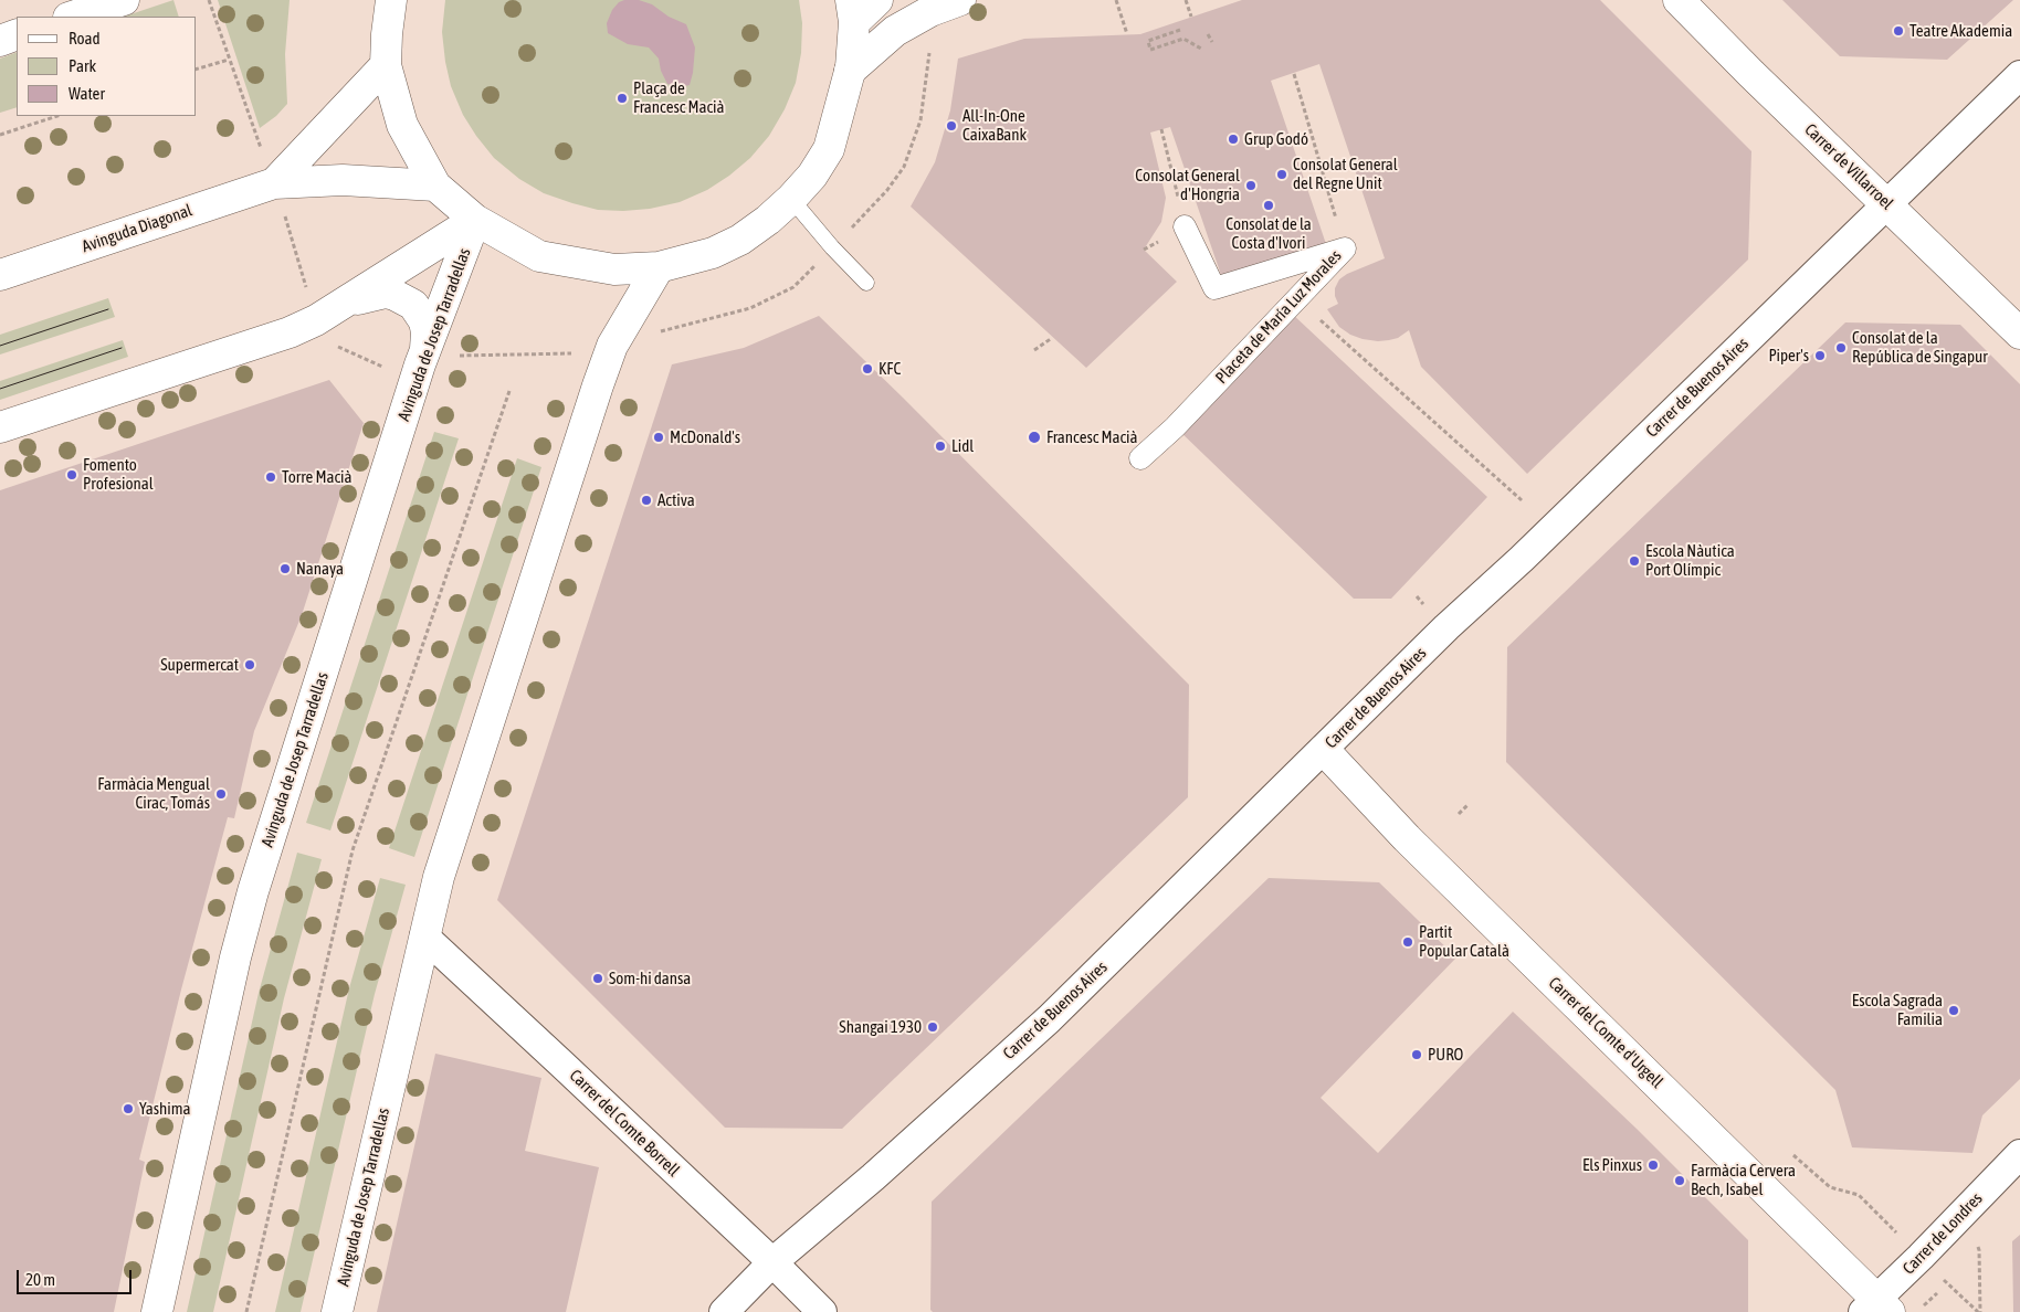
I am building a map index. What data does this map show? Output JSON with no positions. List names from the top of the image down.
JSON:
{
  "streets": {
    "main road": [
      "Carrer de Villarroel",
      "Avinguda Diagonal",
      "Avinguda de Josep Tarradellas",
      "Carrer del Comte d'Urgell"
    ],
    "street": [
      "Placeta de María Luz Morales",
      "Carrer de Buenos Aires",
      "Carrer del Comte Borrell",
      "Carrer de Londres"
    ]
  },
  "crossings": [
    ["Carrer de Villarroel", "Carrer de Buenos Aires"],
    ["Avinguda de Josep Tarradellas", "Carrer del Comte Borrell"],
    ["Carrer de Buenos Aires", "Carrer del Comte d'Urgell"],
    ["Carrer de Buenos Aires", "Carrer del Comte Borrell"],
    ["Carrer del Comte d'Urgell", "Carrer de Londres"]
  ],
  "places": [
    "Teatre Akademia",
    "Plaça de Francesc Macià",
    "All-In-One CaixaBank",
    "Grup Godó",
    "Consolat General del Regne Unit",
    "Consolat General d'Hongria",
    "Consolat de la Costa d'Ivori",
    "Consolat de la República de Singapur",
    "Piper's",
    "KFC",
    "McDonald's",
    "Francesc Macià",
    "Lidl",
    "Fomento Profesional",
    "Torre Macià",
    "Activa",
    "Escola Nàutica Port Olímpic",
    "Nanaya",
    "Supermercat",
    "Farmàcia Mengual Cirac, Tomás",
    "Partit Popular Català",
    "Som-hi dansa",
    "Escola Sagrada Familia",
    "Shangai 1930",
    "PURO",
    "Yashima",
    "Els Pinxus",
    "Farmàcia Cervera Bech, Isabel"
  ],
  "legend": ["Road", "Park", "Water"],
  "scale_bar": "20 m"
}
